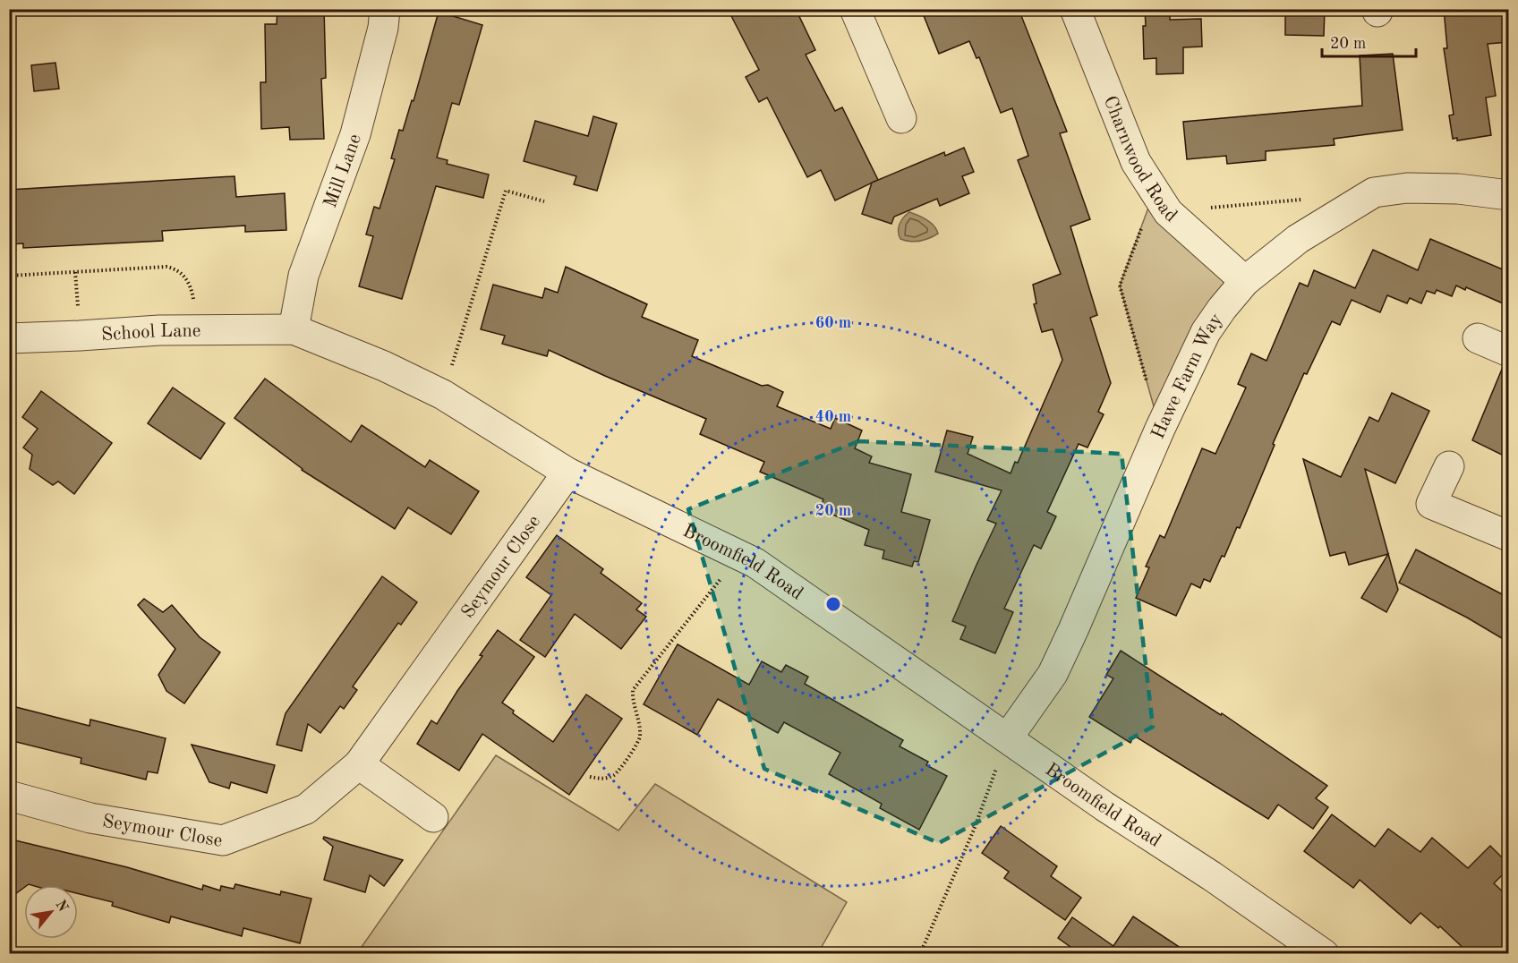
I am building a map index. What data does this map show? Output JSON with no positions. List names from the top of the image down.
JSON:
{
  "streets": {
    "street": [
      "Charnwood Road",
      "Mill Lane",
      "School Lane",
      "Hawe Farm Way",
      "Broomfield Road",
      "Seymour Close"
    ]
  },
  "crossings": [
    ["Charnwood Road", "Hawe Farm Way"],
    ["Mill Lane", "School Lane"],
    ["Mill Lane", "Broomfield Road"],
    ["School Lane", "Broomfield Road"],
    ["Hawe Farm Way", "Broomfield Road"],
    ["Broomfield Road", "Seymour Close"]
  ],
  "scale_bar": "20 m",
  "north": "top right",
  "rings": ["60 m", "40 m", "20 m"]
}
